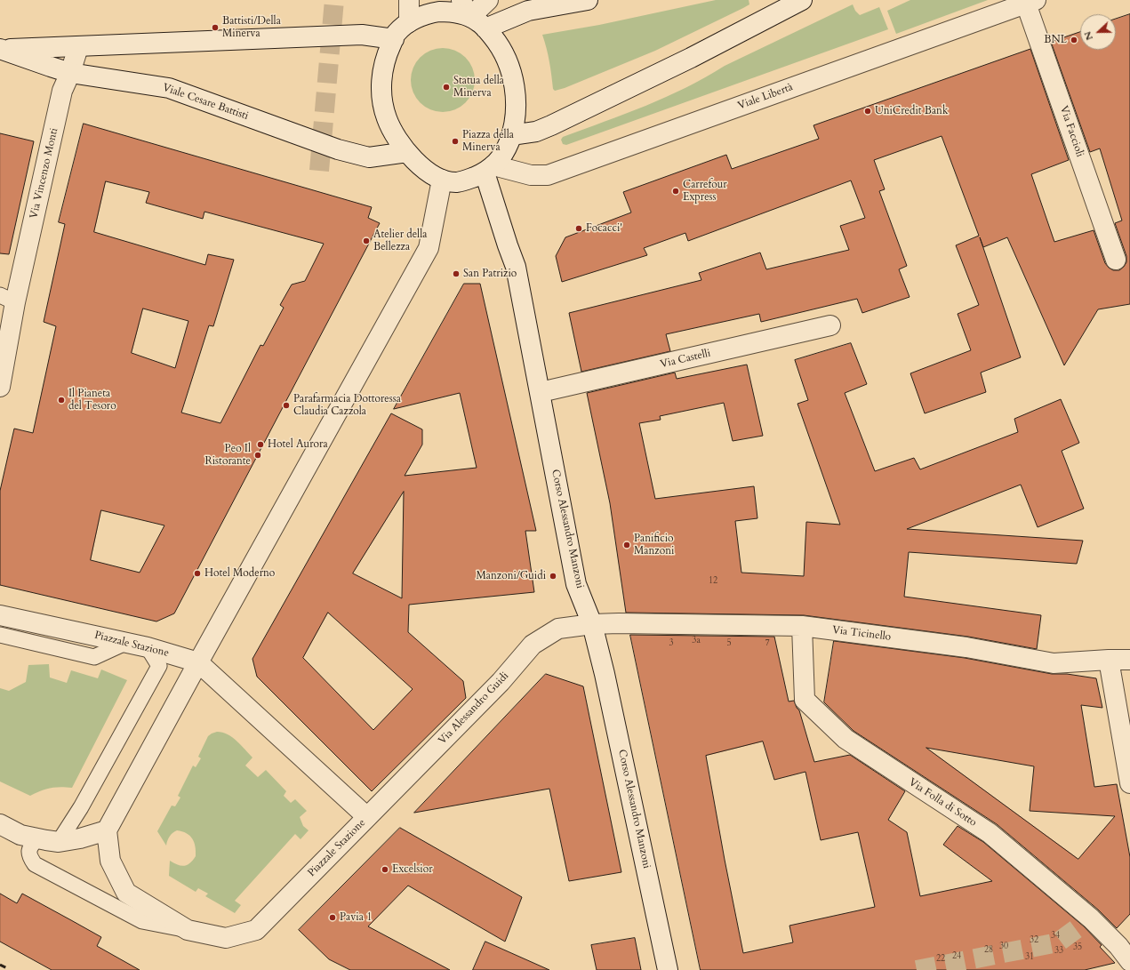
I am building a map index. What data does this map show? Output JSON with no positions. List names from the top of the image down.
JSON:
{
  "streets": {
    "street": [
      "Viale Libertà",
      "Viale Cesare Battisti",
      "Via Faccioli",
      "Via Vincenzo Monti",
      "Via Castelli",
      "Corso Alessandro Manzoni",
      "Via Ticinello",
      "Piazzale Stazione",
      "Via Alessandro Guidi",
      "Via Folla di Sotto"
    ]
  },
  "crossings": [
    ["Viale Libertà", "Via Faccioli"],
    ["Viale Libertà", "Corso Alessandro Manzoni"],
    ["Viale Cesare Battisti", "Via Vincenzo Monti"],
    ["Via Castelli", "Corso Alessandro Manzoni"],
    ["Corso Alessandro Manzoni", "Via Ticinello"],
    ["Corso Alessandro Manzoni", "Via Alessandro Guidi"],
    ["Via Ticinello", "Via Alessandro Guidi"],
    ["Via Ticinello", "Via Folla di Sotto"],
    ["Piazzale Stazione", "Via Alessandro Guidi"]
  ],
  "places": [
    "Battisti/Della Minerva",
    "BNL",
    "Statua della Minerva",
    "UniCredit Bank",
    "Piazza della Minerva",
    "Carrefour Express",
    "Focacci'",
    "Atelier della Bellezza",
    "San Patrizio",
    "Il Pianeta del Tesoro",
    "Parafarmacia Dottoressa Claudia Cazzola",
    "Hotel Aurora",
    "Peo Il Ristorante",
    "Panificio Manzoni",
    "Hotel Moderno",
    "Manzoni/Guidi",
    "Excelsior",
    "Pavia 1"
  ],
  "house_numbers": [
    "12",
    "3a",
    "3",
    "5",
    "7",
    "34",
    "32",
    "30",
    "35",
    "28",
    "33",
    "24",
    "31",
    "22"
  ],
  "north": "left"
}
